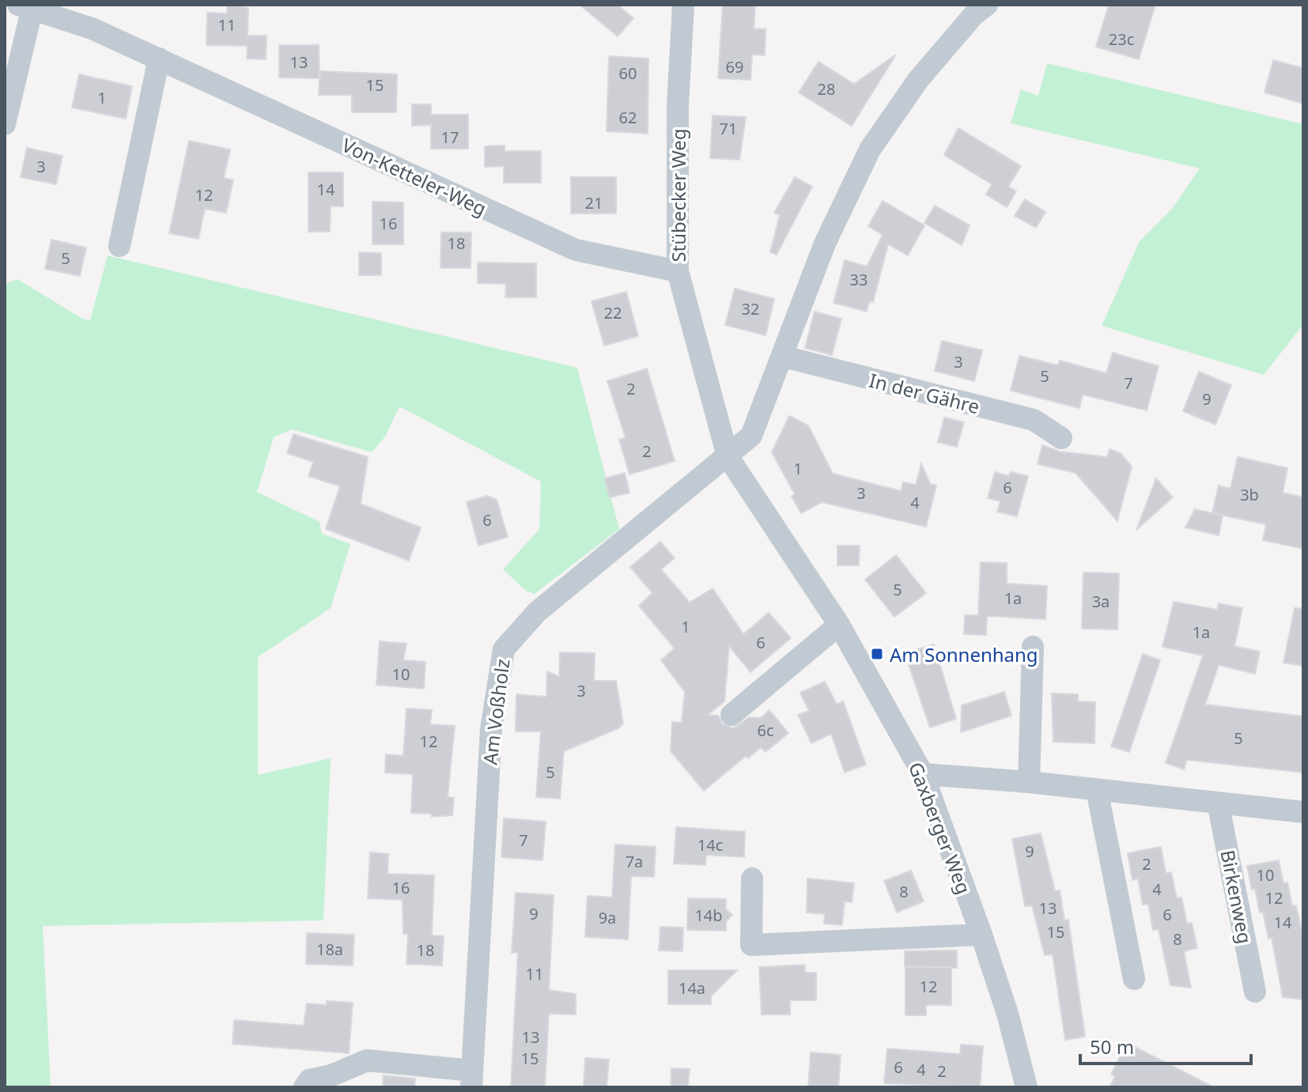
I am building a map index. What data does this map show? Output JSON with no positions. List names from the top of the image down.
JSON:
{
  "streets": {
    "street": [
      "Von-Ketteler-Weg",
      "Stübecker Weg",
      "In der Gähre",
      "Am Voßholz",
      "Gaxberger Weg",
      "Birkenweg"
    ]
  },
  "crossings": [
    ["Von-Ketteler-Weg", "Stübecker Weg"],
    ["Stübecker Weg", "Am Voßholz"],
    ["Stübecker Weg", "Gaxberger Weg"],
    ["Am Voßholz", "Gaxberger Weg"]
  ],
  "places": {
    "transit": ["Am Sonnenhang"]
  },
  "house_numbers": [
    "11",
    "23c",
    "13",
    "69",
    "60",
    "15",
    "28",
    "1",
    "62",
    "71",
    "17",
    "3",
    "14",
    "12",
    "21",
    "16",
    "18",
    "5",
    "33",
    "32",
    "22",
    "3",
    "5",
    "7",
    "2",
    "9",
    "2",
    "1",
    "6",
    "3",
    "3b",
    "4",
    "6",
    "5",
    "1a",
    "3a",
    "1",
    "1a",
    "6",
    "10",
    "3",
    "6c",
    "5",
    "12",
    "5",
    "7",
    "14c",
    "9",
    "7a",
    "2",
    "10",
    "16",
    "4",
    "8",
    "12",
    "13",
    "9",
    "6",
    "14b",
    "9a",
    "14",
    "15",
    "8",
    "18a",
    "18",
    "11",
    "12",
    "14a",
    "13",
    "15",
    "6",
    "4",
    "2"
  ],
  "scale_bar": "50 m"
}
